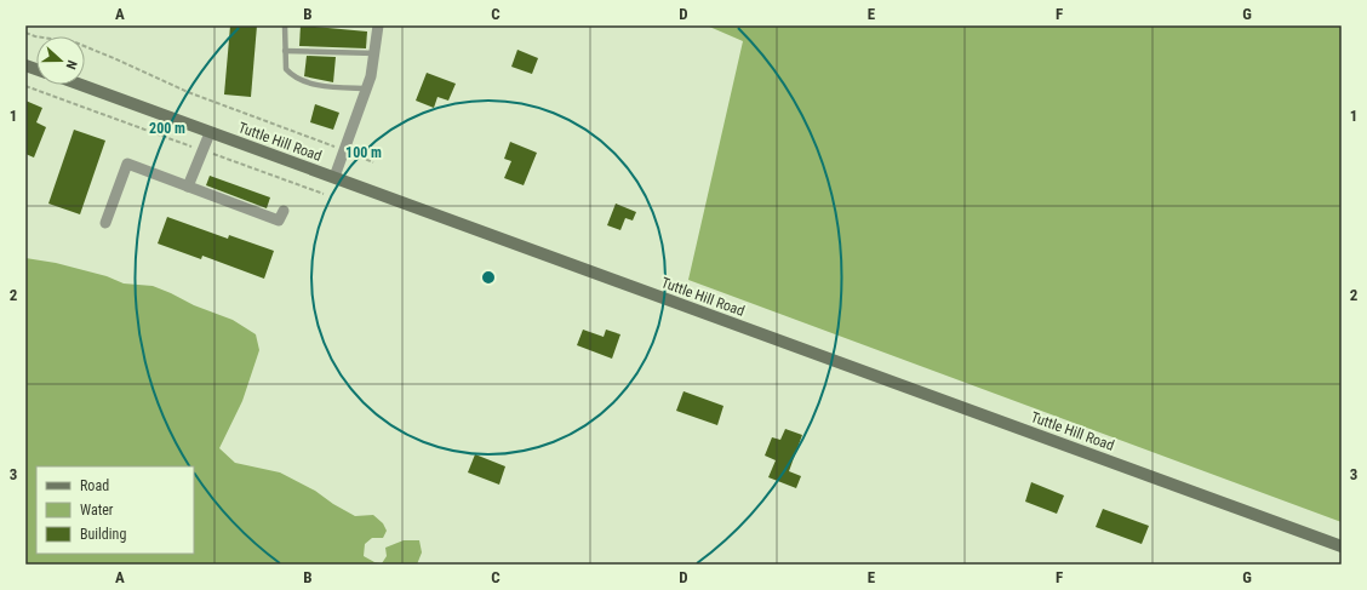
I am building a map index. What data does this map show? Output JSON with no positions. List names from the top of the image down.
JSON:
{
  "streets": {
    "main road": ["Tuttle Hill Road"]
  },
  "legend": ["Road", "Water", "Building"],
  "north": "right",
  "grid": {
    "columns": [
      "A",
      "B",
      "C",
      "D",
      "E",
      "F",
      "G"
    ],
    "rows": ["1", "2", "3"]
  },
  "rings": ["200 m", "100 m"]
}
